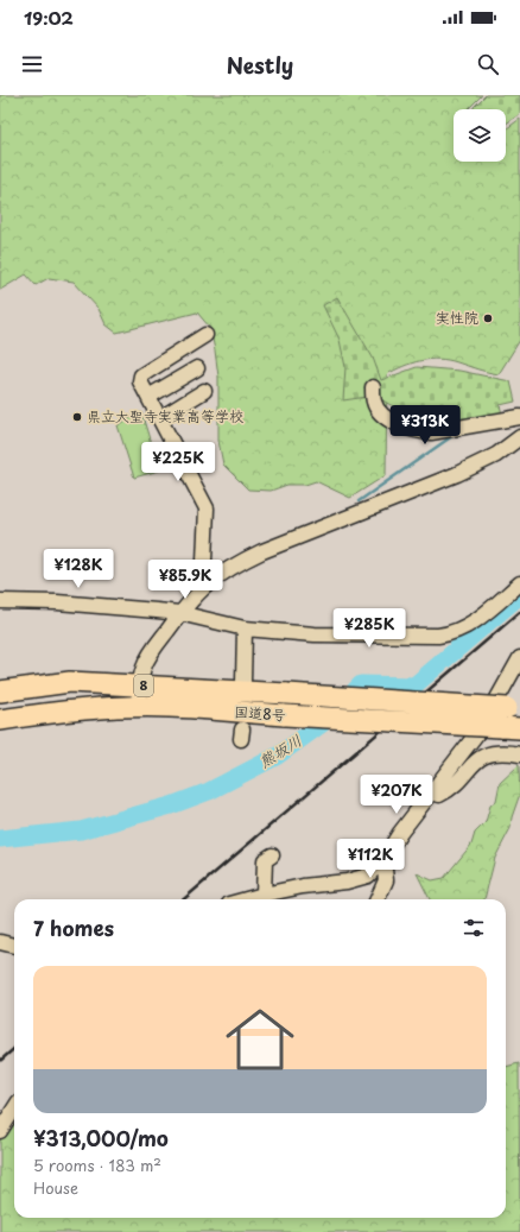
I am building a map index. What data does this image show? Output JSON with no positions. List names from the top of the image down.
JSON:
{
  "streets": {
    "highway": ["8", "国道8号"]
  },
  "water": ["熊坂川"],
  "places": ["実性院", "県立大聖寺実業高等学校"],
  "page": {
    "status": "19:02",
    "header": "Nestly",
    "price": [
      "¥313K",
      "¥225K",
      "¥128K",
      "¥85.9K",
      "¥285K",
      "¥207K",
      "¥112K"
    ],
    "heading": "7 homes",
    "list": [
      {
        "name": "¥313,000/mo",
        "note": "5 rooms · 183 m² · House"
      }
    ]
  }
}
